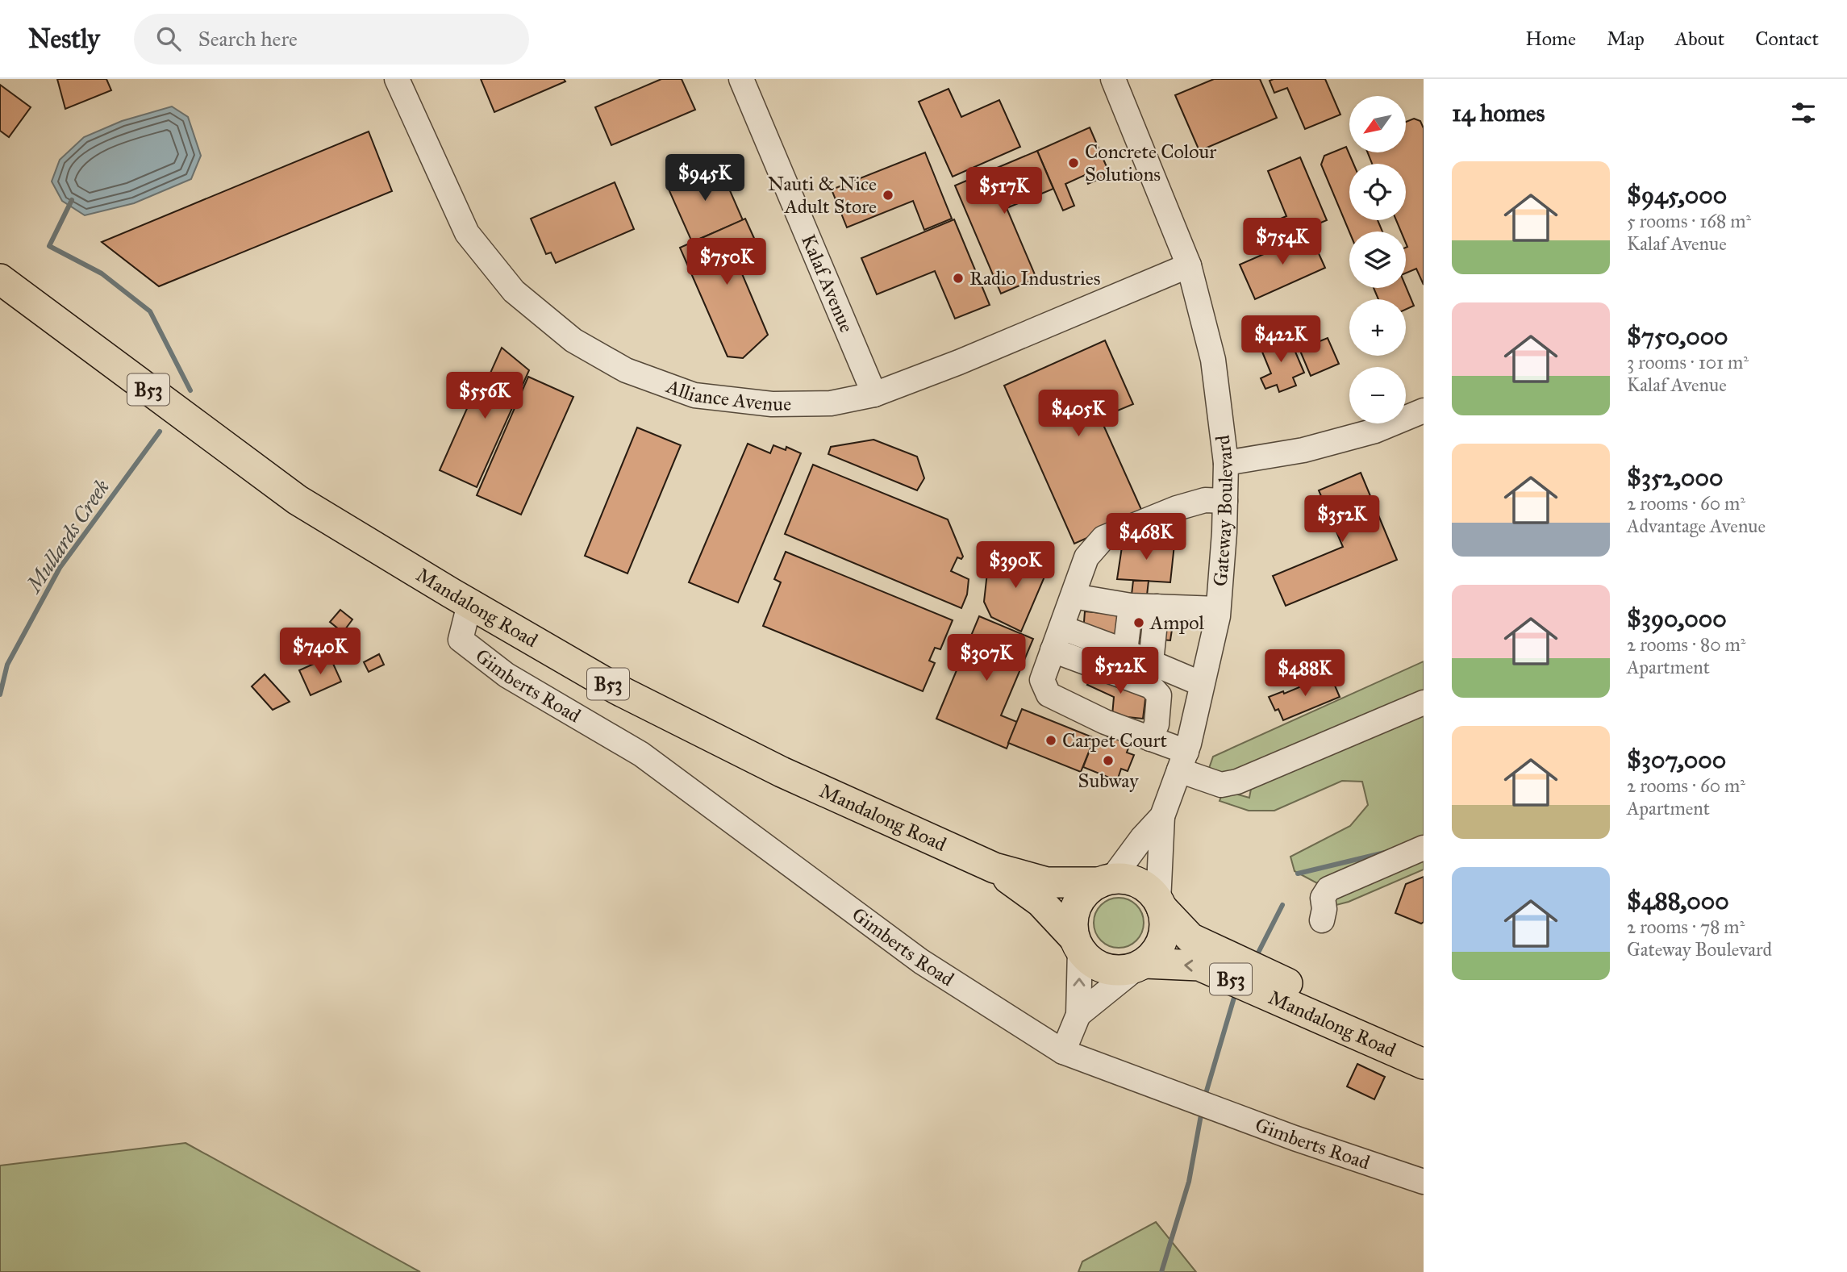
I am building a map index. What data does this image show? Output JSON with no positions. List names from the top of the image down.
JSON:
{
  "streets": {
    "main road": ["B53", "Mandalong Road"],
    "street": [
      "Kalaf Avenue",
      "Alliance Avenue",
      "Gateway Boulevard",
      "Gimberts Road"
    ]
  },
  "crossings": [
    ["Kalaf Avenue", "Alliance Avenue"],
    ["B53", "Gateway Boulevard"],
    ["B53", "Mandalong Road"],
    ["Alliance Avenue", "Gateway Boulevard"],
    ["Gateway Boulevard", "Mandalong Road"],
    ["Mandalong Road", "Gimberts Road"]
  ],
  "water": ["Mullards Creek"],
  "places": [
    "Concrete Colour Solutions",
    "Nauti & Nice Adult Store",
    "Radio Industries",
    "Ampol",
    "Carpet Court",
    "Subway"
  ],
  "north": "bottom left",
  "page": {
    "header": "Nestly",
    "search": "Search here",
    "nav": [
      "Home",
      "Map",
      "About",
      "Contact"
    ],
    "heading": "14 homes",
    "map_buttons": ["+", "−"],
    "list": [
      {
        "name": "$945,000",
        "note": "5 rooms · 168 m² · Kalaf Avenue"
      },
      {
        "name": "$750,000",
        "note": "3 rooms · 101 m² · Kalaf Avenue"
      },
      {
        "name": "$352,000",
        "note": "2 rooms · 60 m² · Advantage Avenue"
      },
      {
        "name": "$390,000",
        "note": "2 rooms · 80 m² · Apartment"
      },
      {
        "name": "$307,000",
        "note": "2 rooms · 60 m² · Apartment"
      },
      {
        "name": "$488,000",
        "note": "2 rooms · 78 m² · Gateway Boulevard"
      }
    ],
    "price": [
      "$945K",
      "$517K",
      "$754K",
      "$750K",
      "$422K",
      "$556K",
      "$405K",
      "$352K",
      "$468K",
      "$390K",
      "$740K",
      "$307K",
      "$522K",
      "$488K"
    ]
  }
}
